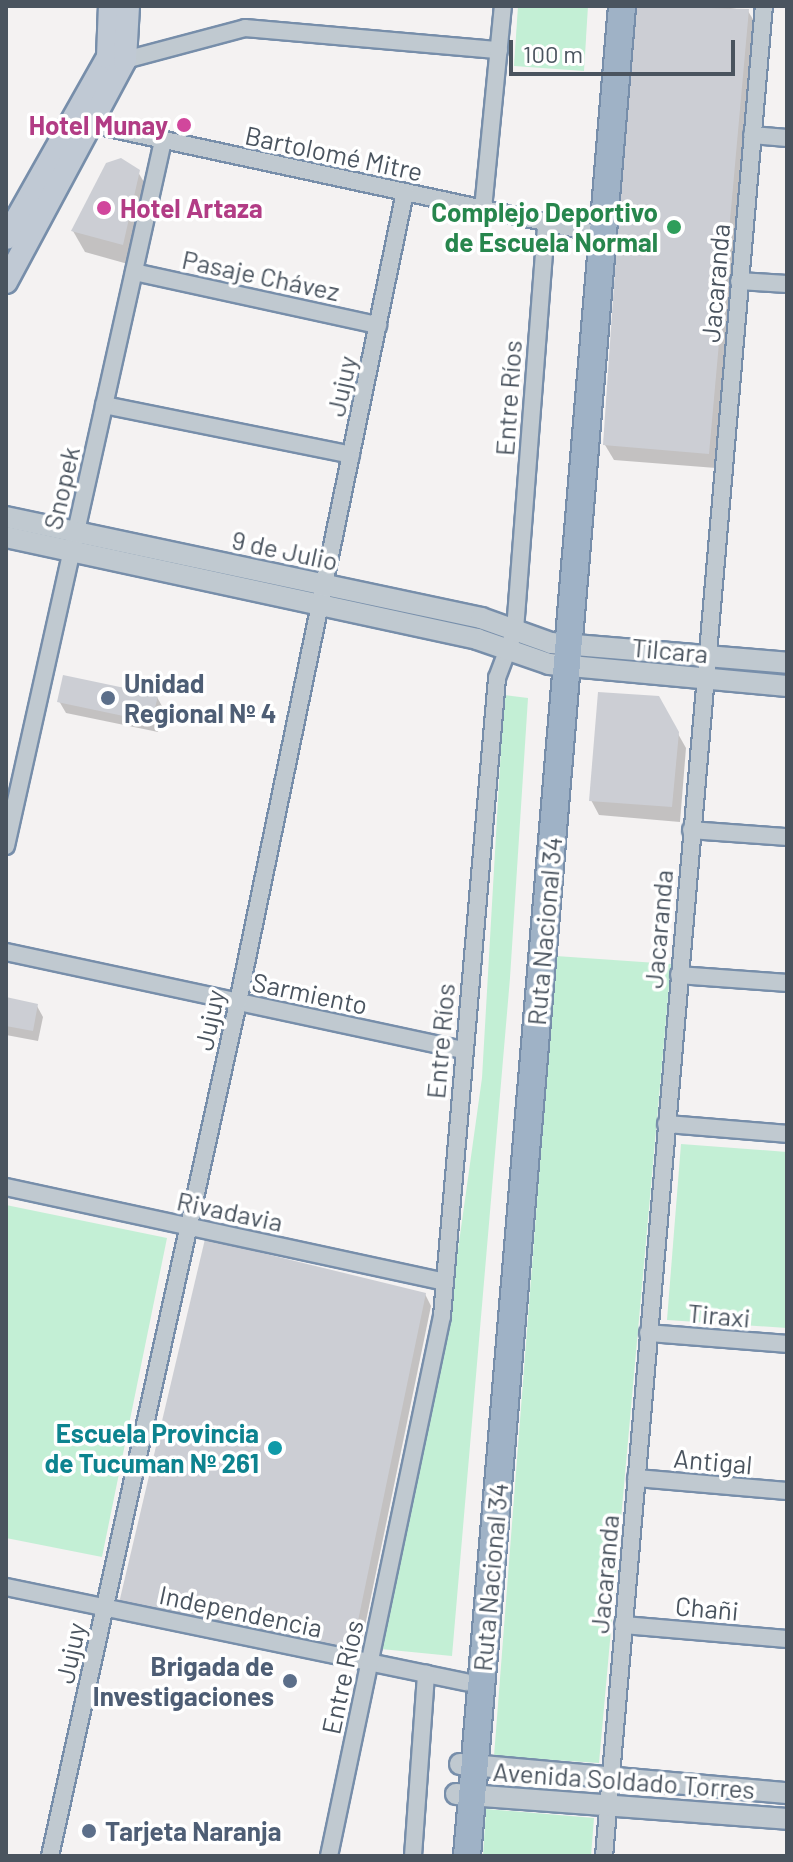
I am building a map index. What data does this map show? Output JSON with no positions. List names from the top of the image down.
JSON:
{
  "streets": {
    "highway": ["Ruta Nacional 34"],
    "street": [
      "Bartolomé Mitre",
      "Pasaje Chávez",
      "Jacaranda",
      "Jujuy",
      "Entre Ríos",
      "Snopek",
      "9 de Julio",
      "Tilcara",
      "Sarmiento",
      "Rivadavia",
      "Tiraxi",
      "Antigal",
      "Chañi",
      "Independencia",
      "Avenida Soldado Torres"
    ]
  },
  "crossings": [
    ["Bartolomé Mitre", "Jujuy"],
    ["Bartolomé Mitre", "Entre Ríos"],
    ["Bartolomé Mitre", "Snopek"],
    ["Bartolomé Mitre", "Ruta Nacional 34"],
    ["Pasaje Chávez", "Jujuy"],
    ["Pasaje Chávez", "Snopek"],
    ["Jacaranda", "Tilcara"],
    ["Jacaranda", "Tiraxi"],
    ["Jacaranda", "Antigal"],
    ["Jacaranda", "Chañi"],
    ["Jacaranda", "Avenida Soldado Torres"],
    ["Jujuy", "9 de Julio"],
    ["Jujuy", "Sarmiento"],
    ["Jujuy", "Rivadavia"],
    ["Jujuy", "Independencia"],
    ["Entre Ríos", "9 de Julio"],
    ["Entre Ríos", "Sarmiento"],
    ["Entre Ríos", "Rivadavia"],
    ["Entre Ríos", "Independencia"],
    ["Snopek", "9 de Julio"],
    ["9 de Julio", "Tilcara"],
    ["9 de Julio", "Ruta Nacional 34"],
    ["Tilcara", "Ruta Nacional 34"],
    ["Ruta Nacional 34", "Independencia"],
    ["Ruta Nacional 34", "Avenida Soldado Torres"]
  ],
  "places": [
    "Hotel Munay",
    "Hotel Artaza",
    "Complejo Deportivo de Escuela Normal",
    "Unidad Regional Nº 4",
    "Escuela Provincia de Tucuman Nº 261",
    "Brigada de Investigaciones",
    "Tarjeta Naranja"
  ],
  "scale_bar": "100 m"
}
